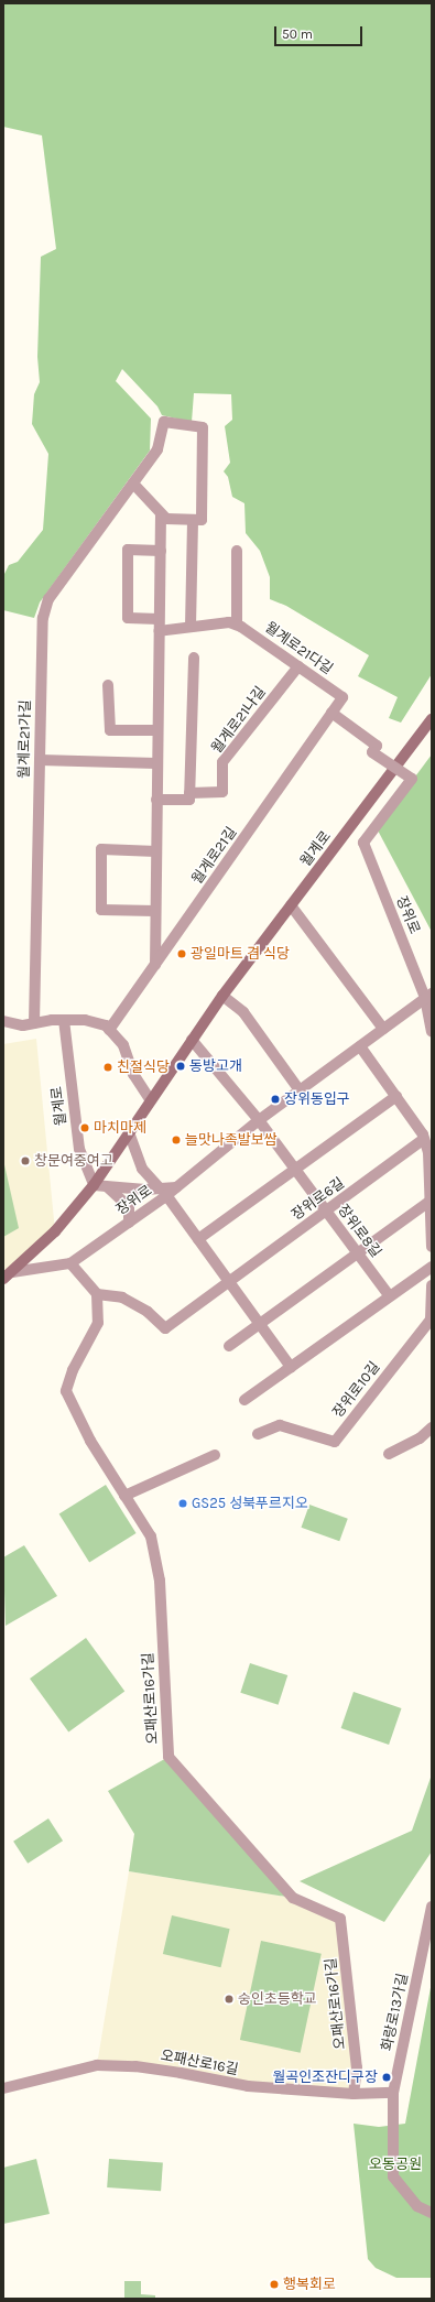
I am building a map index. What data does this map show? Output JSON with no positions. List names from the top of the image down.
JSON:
{
  "streets": {
    "main road": ["월계로"],
    "street": [
      "월계로21다길",
      "월계로21나길",
      "월계로21가길",
      "월계로21길",
      "장위로",
      "장위로6길",
      "장위로8길",
      "장위로10길",
      "오패산로16가길",
      "화랑로13가길",
      "오패산로16길"
    ]
  },
  "crossings": [
    ["월계로21다길", "월계로21나길"],
    ["월계로21다길", "월계로21길"],
    ["월계로", "장위로"],
    ["월계로21길", "장위로"],
    ["장위로", "장위로8길"],
    ["장위로6길", "장위로8길"],
    ["장위로6길", "오패산로16가길"],
    ["오패산로16가길", "오패산로16길"],
    ["화랑로13가길", "오패산로16길"]
  ],
  "parks": ["오동공원"],
  "places": [
    "광일마트 겸 식당",
    "동방고개",
    "친절식당",
    "장위동입구",
    "마치마제",
    "늘맛나족발보쌈",
    "창문여중여고",
    "GS25 성북푸르지오",
    "숭인초등학교",
    "월곡인조잔디구장",
    "행복회로"
  ],
  "scale_bar": "50 m"
}
